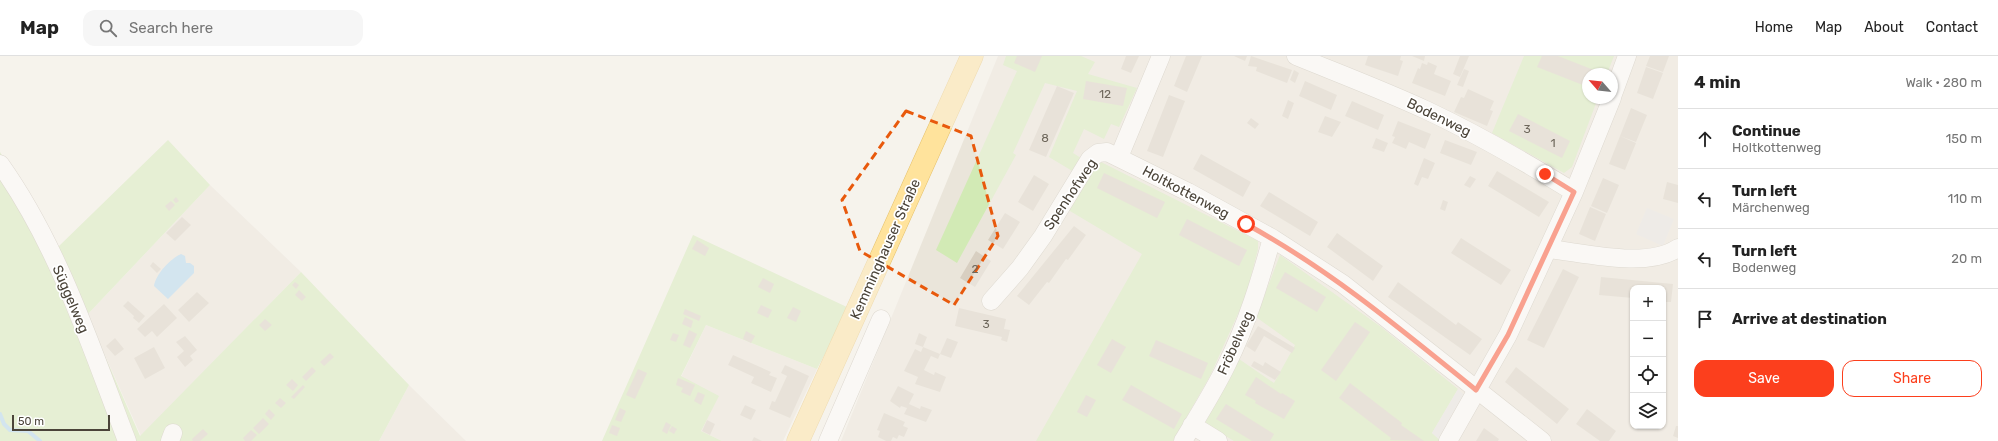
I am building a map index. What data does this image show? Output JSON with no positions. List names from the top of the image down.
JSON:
{
  "streets": {
    "main road": ["Kemminghauser Straße"],
    "street": [
      "Bodenweg",
      "Holtkottenweg",
      "Spenhofweg",
      "Süggelweg",
      "Fröbelweg"
    ]
  },
  "crossings": [
    ["Holtkottenweg", "Spenhofweg"],
    ["Holtkottenweg", "Fröbelweg"]
  ],
  "house_numbers": [
    "12",
    "3",
    "8",
    "1",
    "2",
    "3"
  ],
  "scale_bar": "50 m",
  "north": "top left",
  "page": {
    "header": "Map",
    "search": "Search here",
    "nav": [
      "Home",
      "Map",
      "About",
      "Contact"
    ],
    "heading": ["4 min", "Walk · 280 m"],
    "list": [
      ["Continue", "Holtkottenweg", "150 m"],
      ["Turn left", "Märchenweg", "110 m"],
      ["Turn left", "Bodenweg", "20 m"],
      "Arrive at destination"
    ],
    "map_buttons": ["+", "−"],
    "buttons": ["Save", "Share"],
    "scale": "50 m"
  }
}
